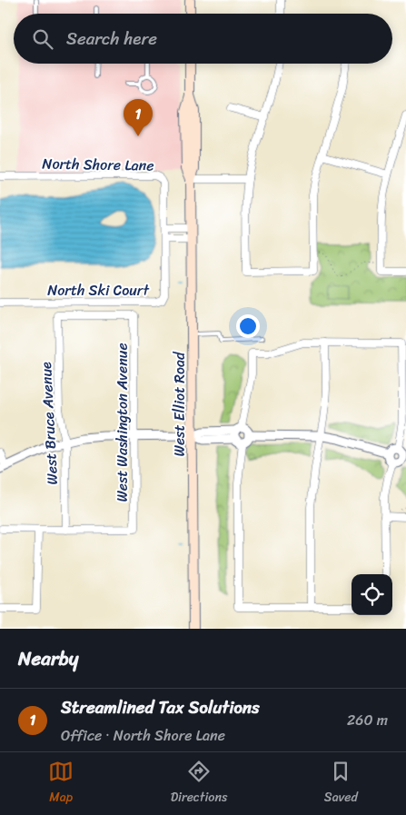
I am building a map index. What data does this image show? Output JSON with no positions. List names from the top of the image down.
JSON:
{
  "streets": {
    "main road": ["West Elliot Road"],
    "street": [
      "North Shore Lane",
      "North Ski Court",
      "West Washington Avenue",
      "West Bruce Avenue"
    ]
  },
  "crossings": [
    ["North Shore Lane", "North Ski Court"],
    ["West Washington Avenue", "West Bruce Avenue"]
  ],
  "page": {
    "search": "Search here",
    "pins": "1",
    "heading": "Nearby",
    "list": [
      {
        "mark": "1",
        "name": "Streamlined Tax Solutions",
        "note": "Office · North Shore Lane",
        "value": "260 m"
      }
    ],
    "nav": ["Map", "Directions", "Saved"]
  }
}
